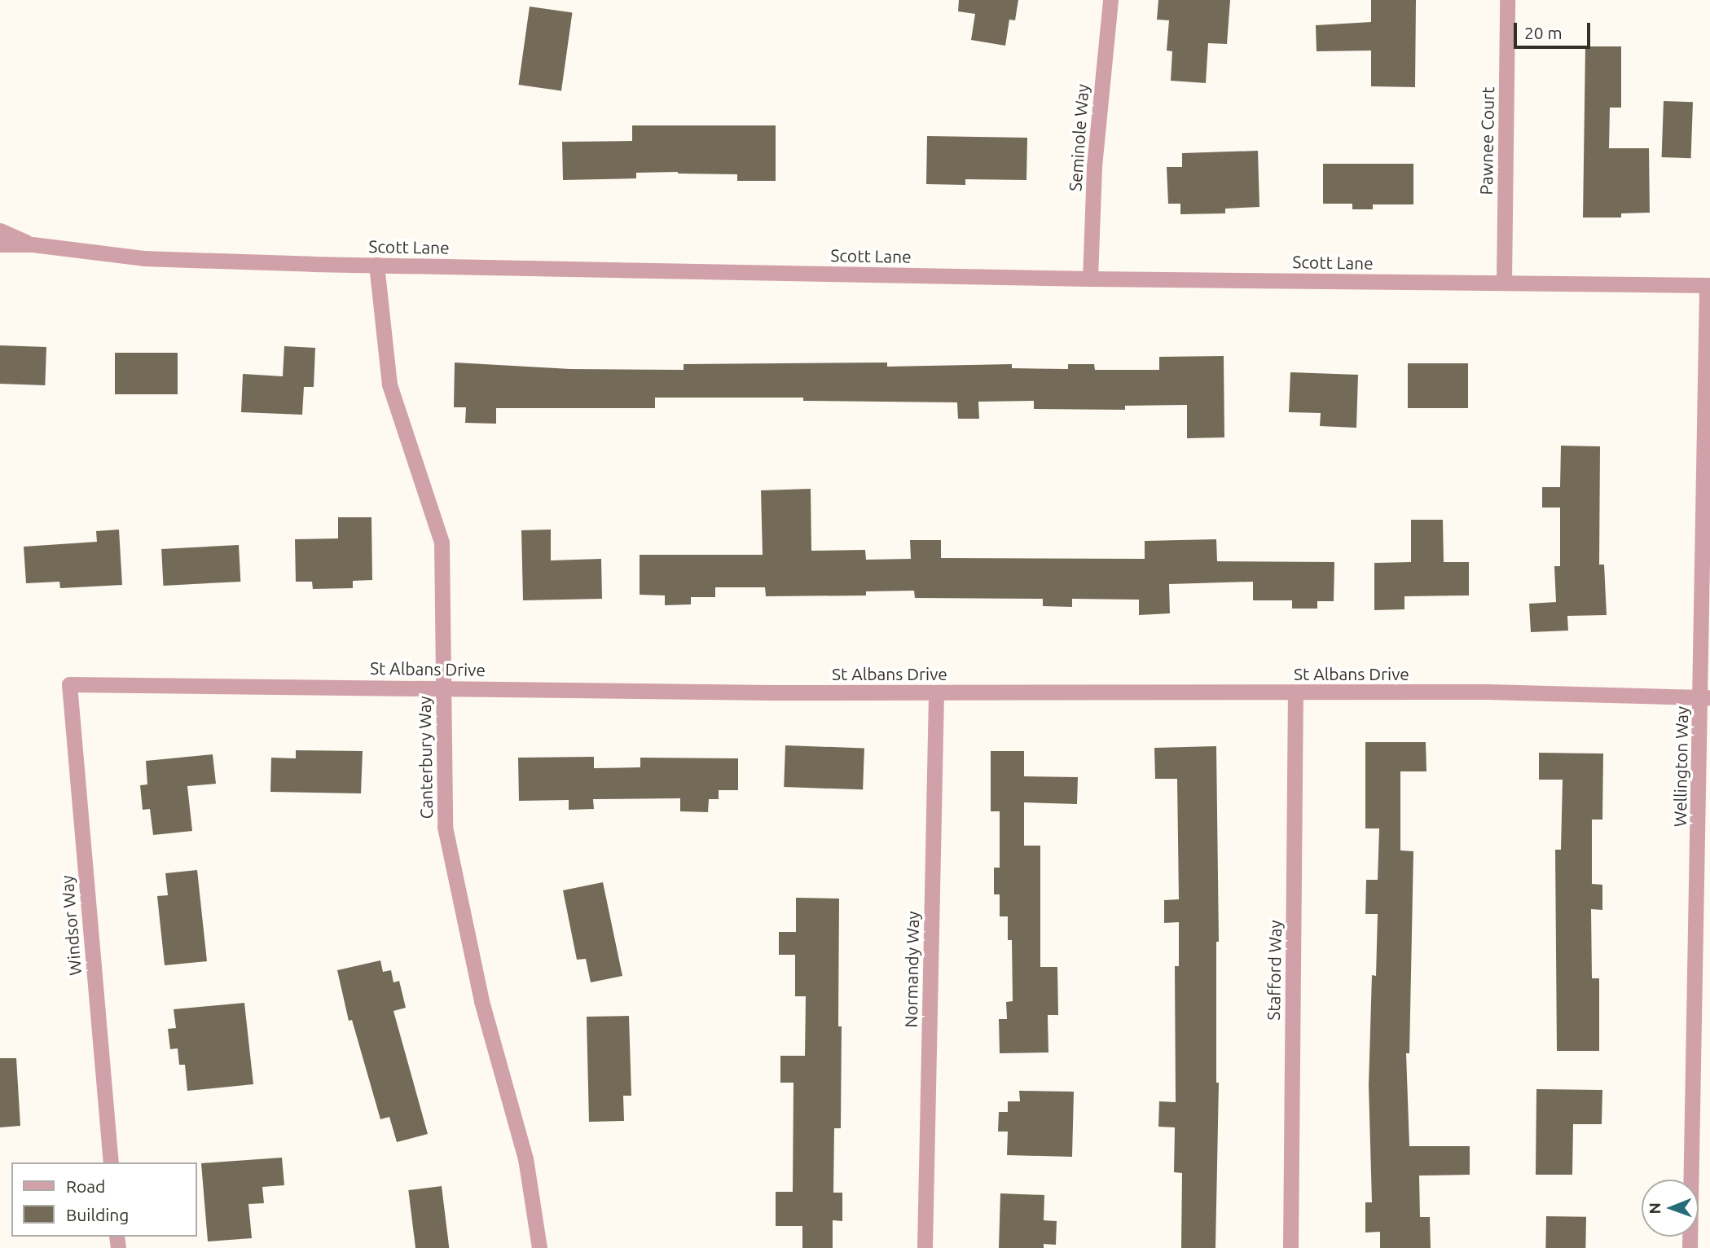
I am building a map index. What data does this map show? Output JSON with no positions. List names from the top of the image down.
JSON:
{
  "streets": {
    "street": [
      "Seminole Way",
      "Pawnee Court",
      "Scott Lane",
      "St Albans Drive",
      "Canterbury Way",
      "Wellington Way",
      "Windsor Way",
      "Normandy Way",
      "Stafford Way"
    ]
  },
  "crossings": [
    ["Seminole Way", "Scott Lane"],
    ["Pawnee Court", "Scott Lane"],
    ["Scott Lane", "Canterbury Way"],
    ["Scott Lane", "Wellington Way"],
    ["St Albans Drive", "Canterbury Way"],
    ["St Albans Drive", "Wellington Way"],
    ["St Albans Drive", "Windsor Way"],
    ["St Albans Drive", "Normandy Way"],
    ["St Albans Drive", "Stafford Way"]
  ],
  "legend": ["Road", "Building"],
  "scale_bar": "20 m",
  "north": "left"
}
